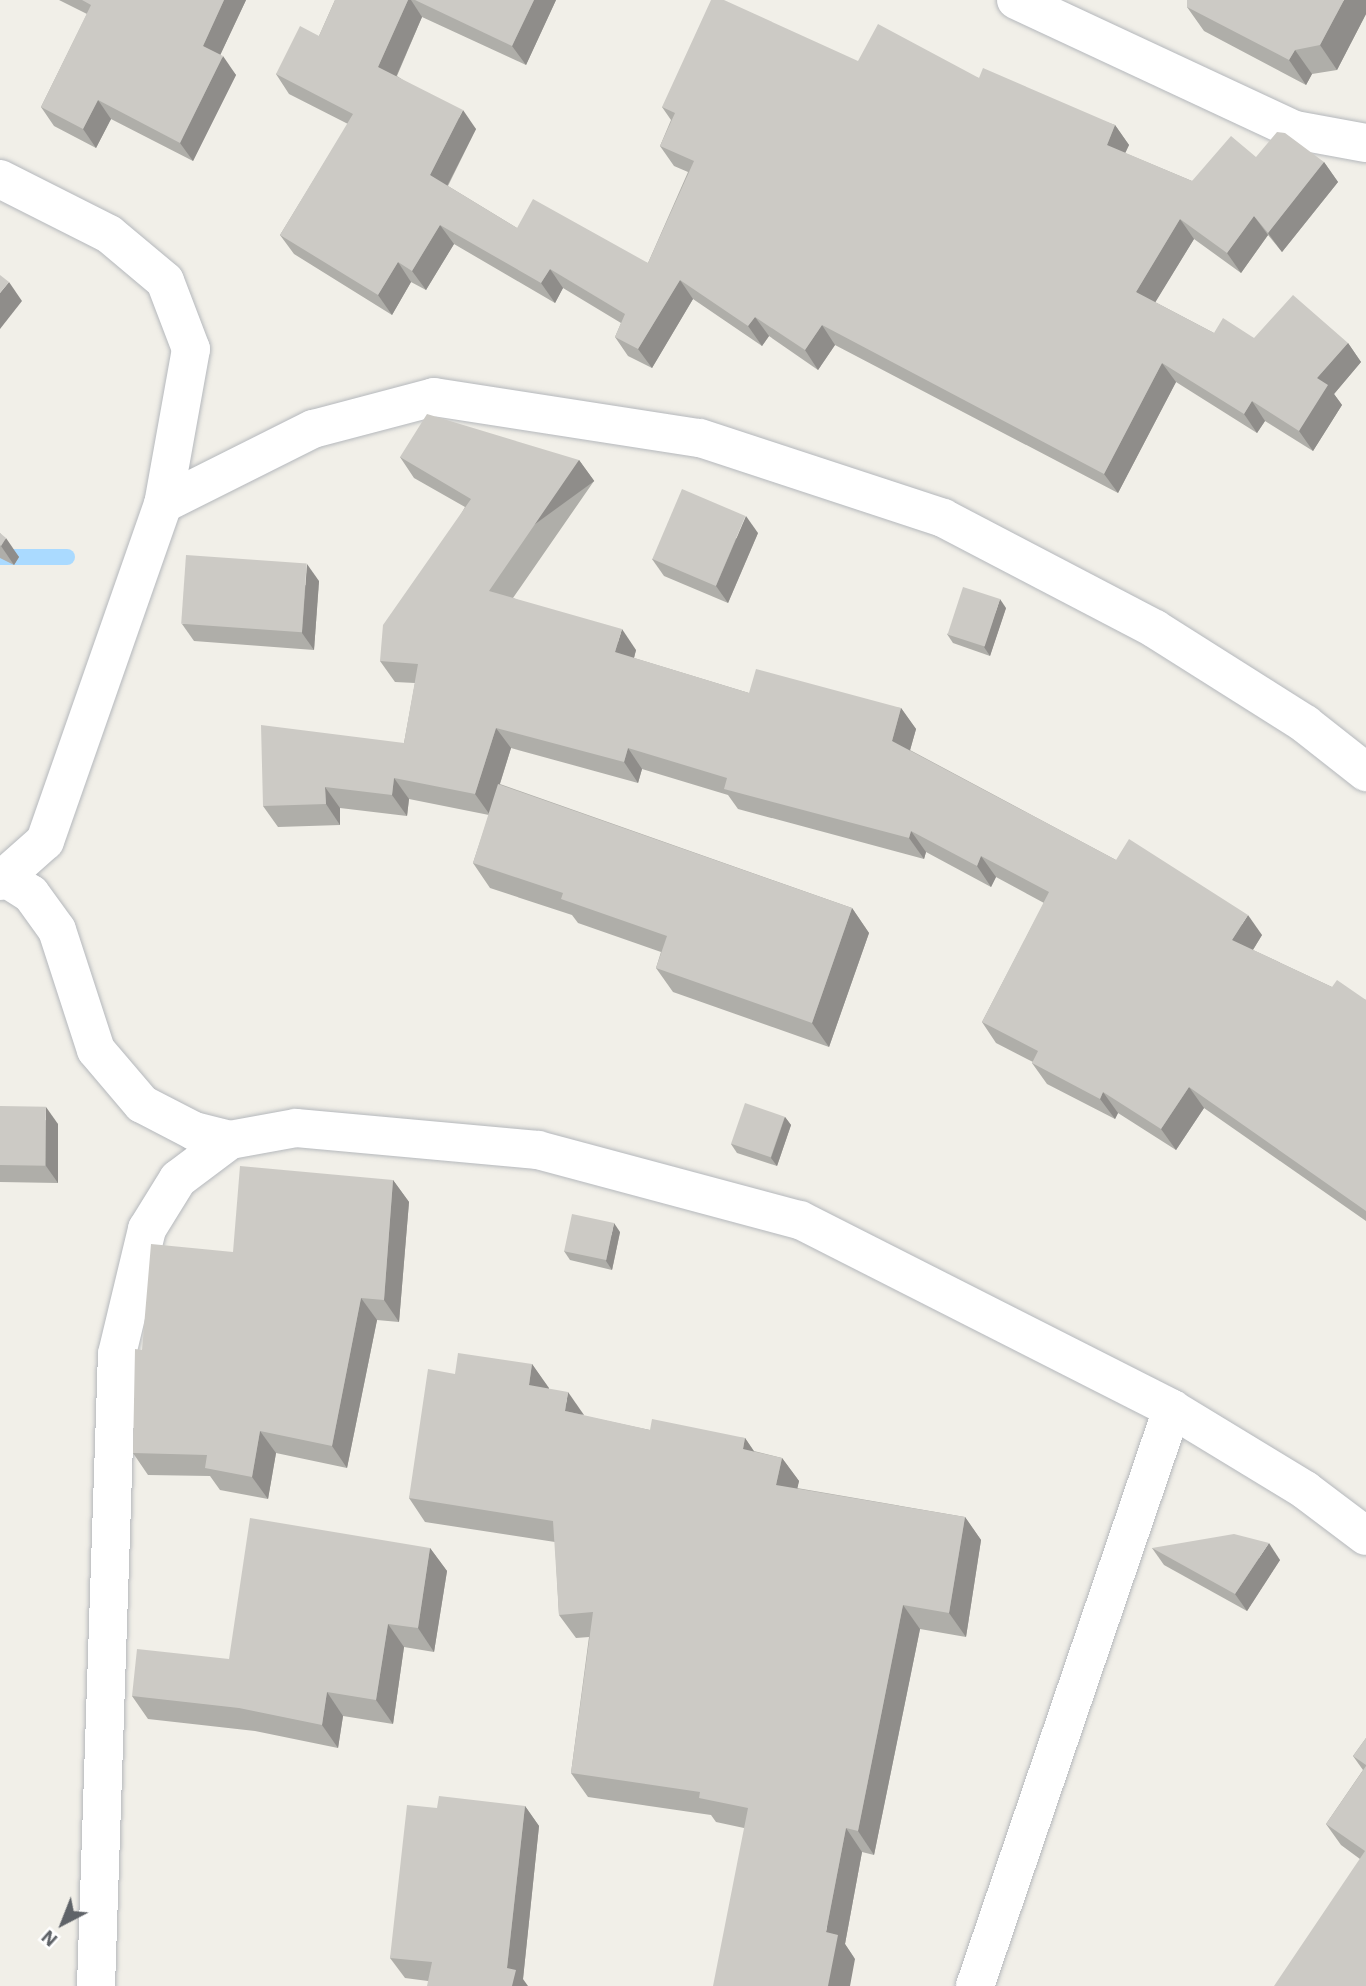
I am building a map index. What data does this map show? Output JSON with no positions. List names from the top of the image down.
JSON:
{
  "north": "bottom left"
}
